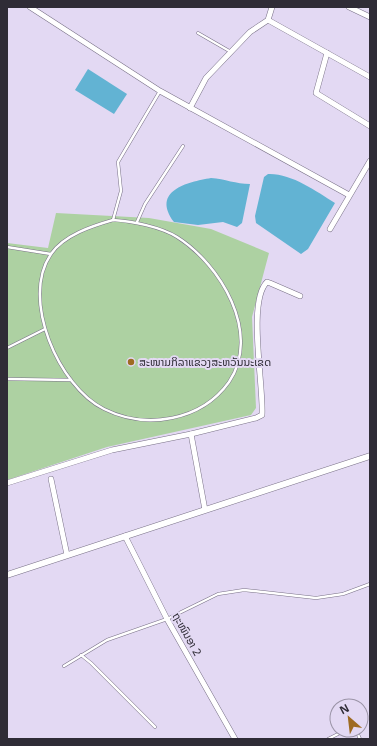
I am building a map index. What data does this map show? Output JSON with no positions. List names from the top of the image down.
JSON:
{
  "streets": {
    "street": ["ຖະໜົນອາ 2"]
  },
  "places": ["ສະໜາມກິລາແຂວງສະຫວັນນະເຂດ"],
  "north": "top left"
}
